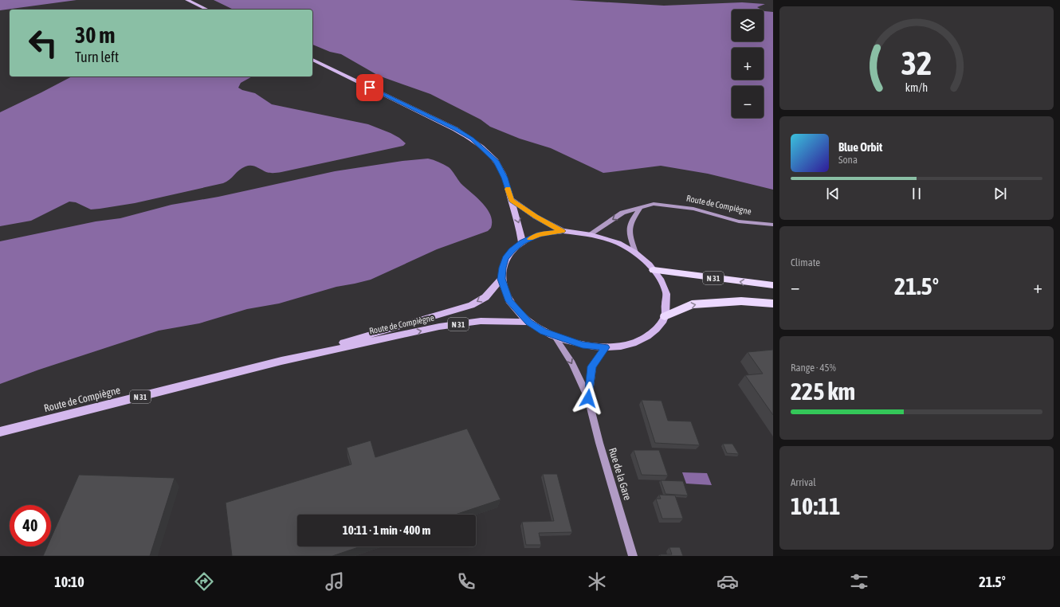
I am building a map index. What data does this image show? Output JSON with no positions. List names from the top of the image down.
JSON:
{
  "streets": {
    "highway": ["N 31"],
    "main road": ["Route de Compiègne", "Rue de la Gare"]
  },
  "page": {
    "map_buttons": ["+", "−"],
    "turn": ["30 m", "Turn left"],
    "song": ["Blue Orbit", "Sona"],
    "tile": [
      "Climate",
      ["Range · 45%", "225 km"],
      ["Arrival", "10:11"]
    ],
    "heat": ["−", "21.5°", "+"],
    "limit": "40",
    "trip": "10:11 · 1 min · 400 m",
    "tabs": ["10:10", "21.5°"],
    "gauge": ["32", "km/h"]
  }
}
